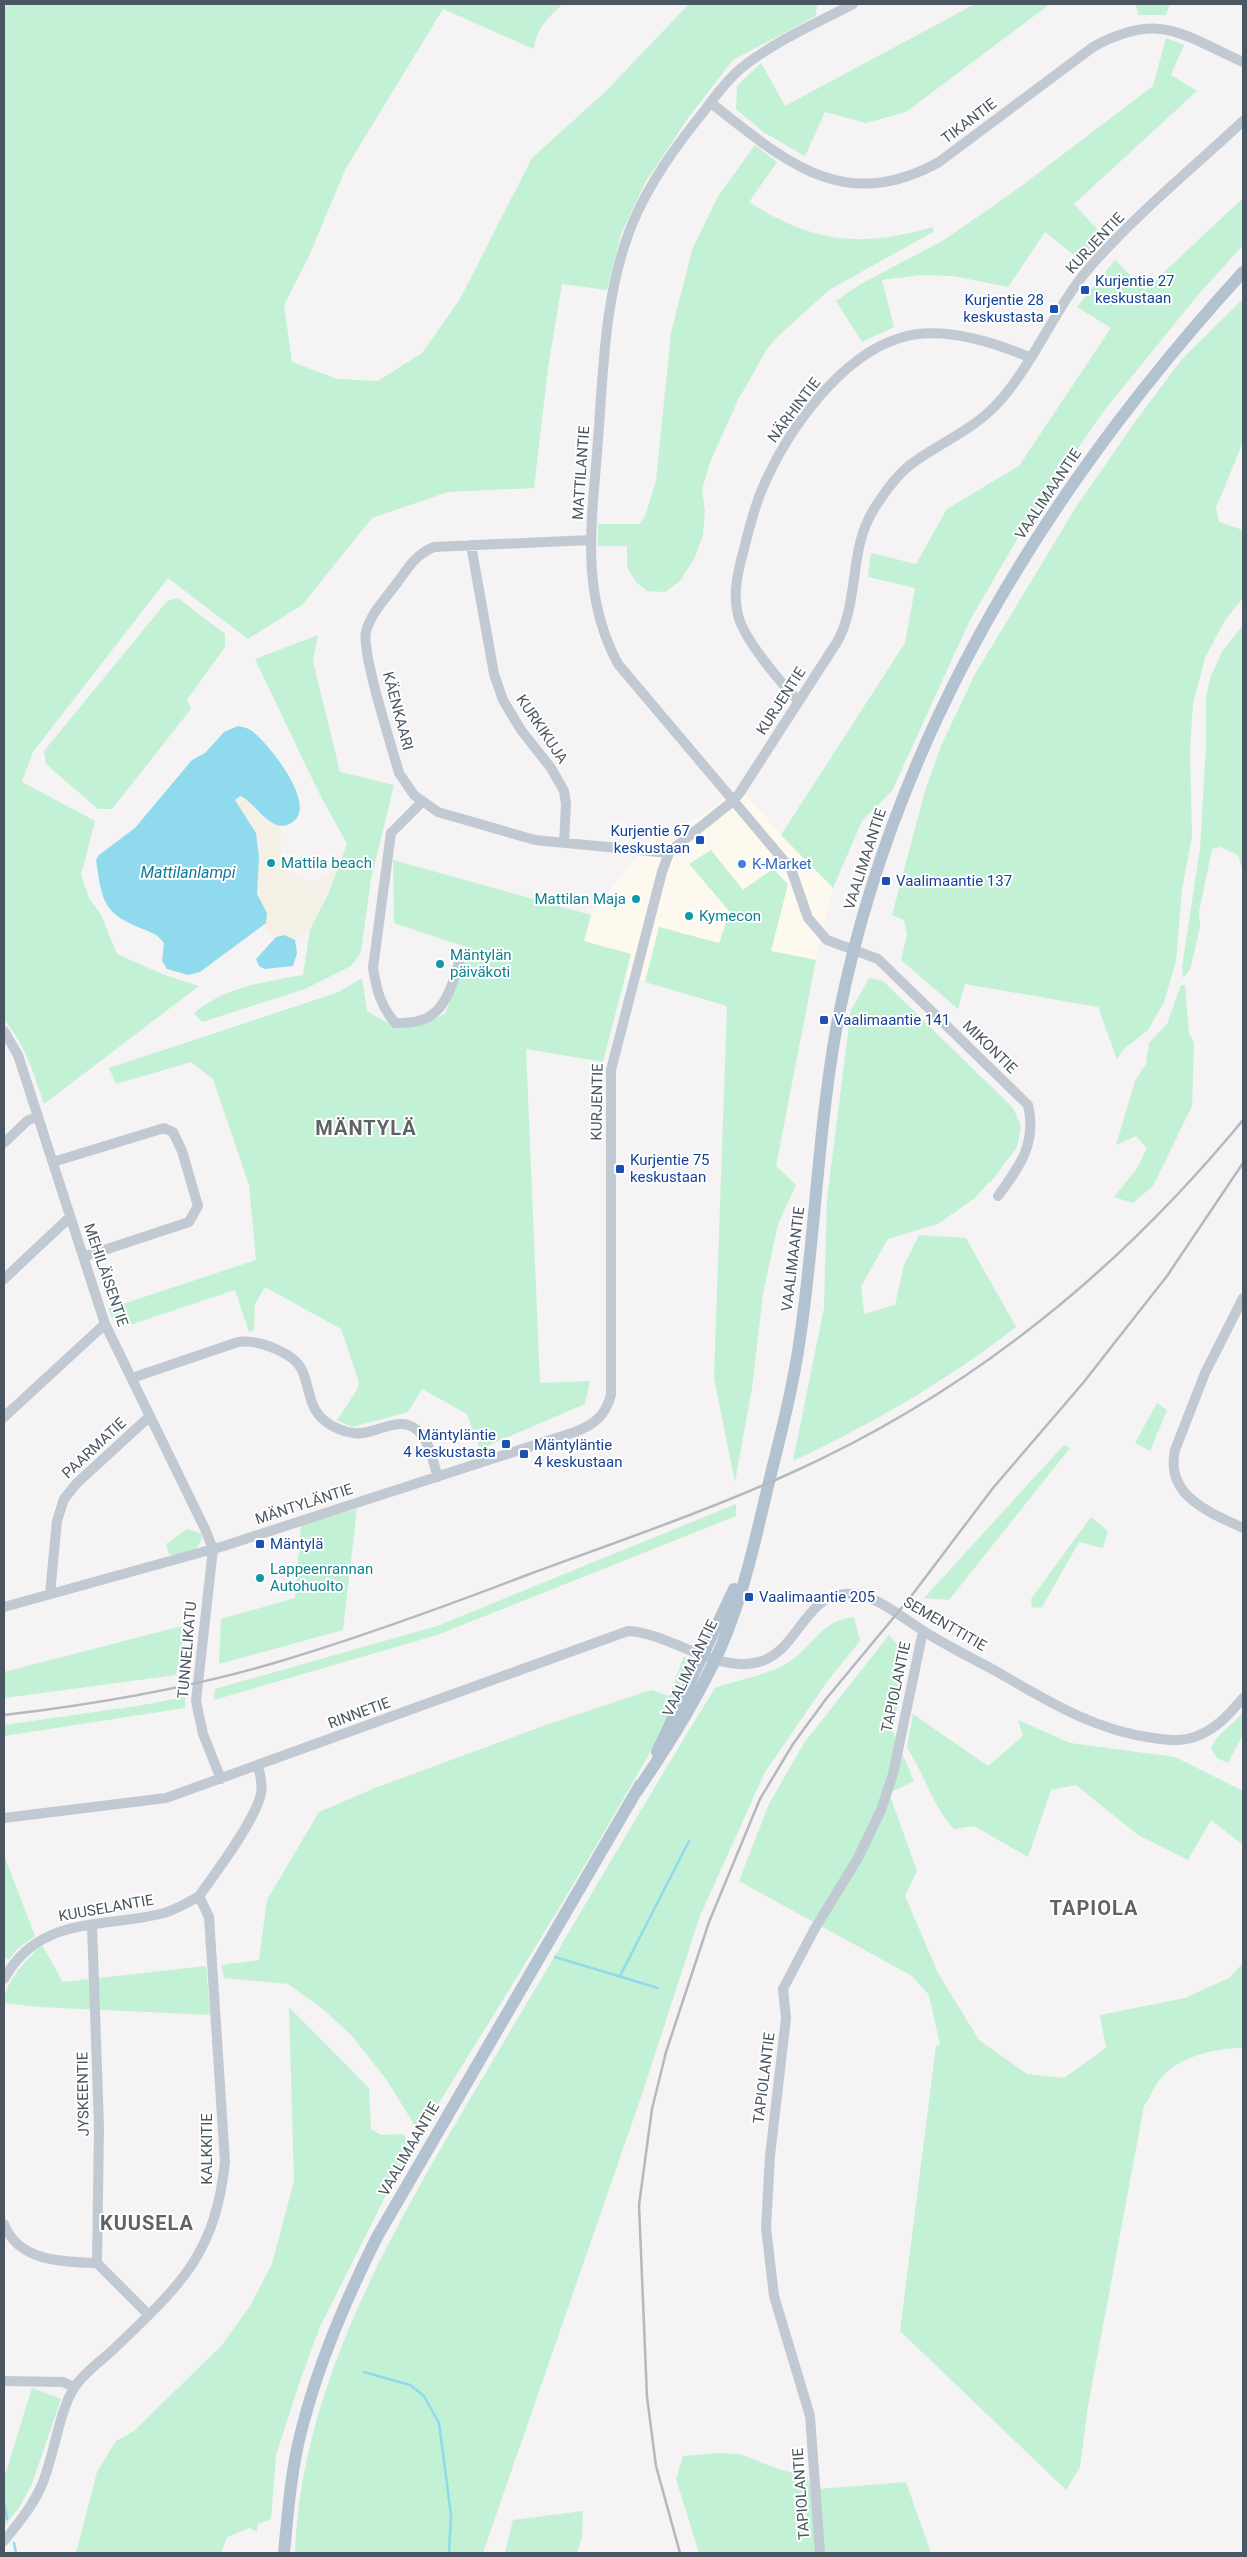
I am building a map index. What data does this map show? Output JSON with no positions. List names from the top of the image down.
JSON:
{
  "streets": {
    "main road": ["VAALIMAANTIE"],
    "street": [
      "TIKANTIE",
      "KURJENTIE",
      "NÄRHINTIE",
      "MATTILANTIE",
      "KÄENKAARI",
      "KURKIKUJA",
      "MIKONTIE",
      "MEHILÄISENTIE",
      "PAARMATIE",
      "MÄNTYLÄNTIE",
      "SEMENTTITIE",
      "TUNNELIKATU",
      "TAPIOLANTIE",
      "RINNETIE",
      "KUUSELANTIE",
      "JYSKEENTIE",
      "KALKKITIE"
    ]
  },
  "crossings": [
    ["TIKANTIE", "MATTILANTIE"],
    ["KURJENTIE", "NÄRHINTIE"],
    ["KURJENTIE", "MATTILANTIE"],
    ["KURJENTIE", "KÄENKAARI"],
    ["KURJENTIE", "MÄNTYLÄNTIE"],
    ["MATTILANTIE", "VAALIMAANTIE"],
    ["MATTILANTIE", "KÄENKAARI"],
    ["MATTILANTIE", "MIKONTIE"],
    ["VAALIMAANTIE", "MIKONTIE"],
    ["VAALIMAANTIE", "SEMENTTITIE"],
    ["VAALIMAANTIE", "RINNETIE"],
    ["KÄENKAARI", "KURKIKUJA"],
    ["MEHILÄISENTIE", "PAARMATIE"],
    ["MEHILÄISENTIE", "MÄNTYLÄNTIE"],
    ["MEHILÄISENTIE", "TUNNELIKATU"],
    ["PAARMATIE", "MÄNTYLÄNTIE"],
    ["MÄNTYLÄNTIE", "TUNNELIKATU"],
    ["SEMENTTITIE", "TAPIOLANTIE"],
    ["SEMENTTITIE", "RINNETIE"],
    ["TUNNELIKATU", "RINNETIE"],
    ["KUUSELANTIE", "JYSKEENTIE"],
    ["KUUSELANTIE", "KALKKITIE"]
  ],
  "districts": ["MÄNTYLÄ", "TAPIOLA", "KUUSELA"],
  "water": ["Mattilanlampi"],
  "places": {
    "transit": [
      "Kurjentie 27 keskustaan",
      "Kurjentie 28 keskustasta",
      "Kurjentie 67 keskustaan",
      "Vaalimaantie 137",
      "Vaalimaantie 141",
      "Kurjentie 75 keskustaan",
      "Mäntyläntie 4 keskustasta",
      "Mäntyläntie 4 keskustaan",
      "Mäntylä",
      "Vaalimaantie 205"
    ],
    "other": [
      "Mattila beach",
      "K-Market",
      "Mattilan Maja",
      "Kymecon",
      "Mäntylän päiväkoti",
      "Lappeenrannan Autohuolto"
    ]
  }
}
